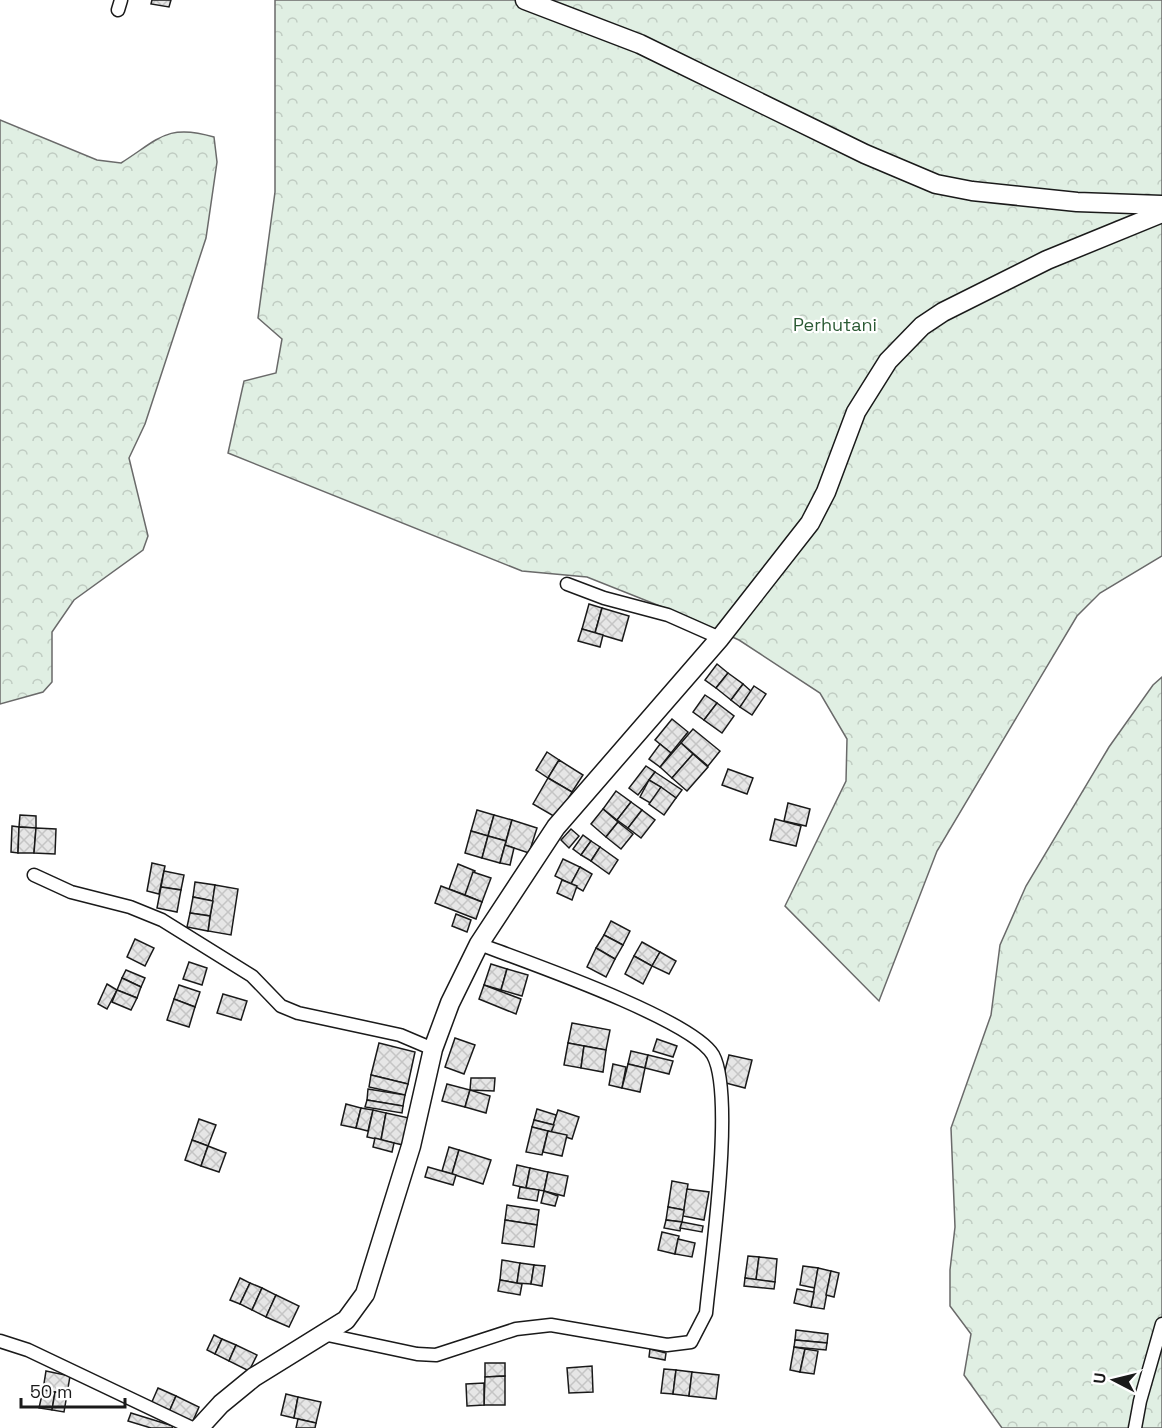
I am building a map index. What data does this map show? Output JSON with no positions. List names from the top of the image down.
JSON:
{
  "parks": ["Perhutani"],
  "scale_bar": "50 m",
  "north": "left"
}
